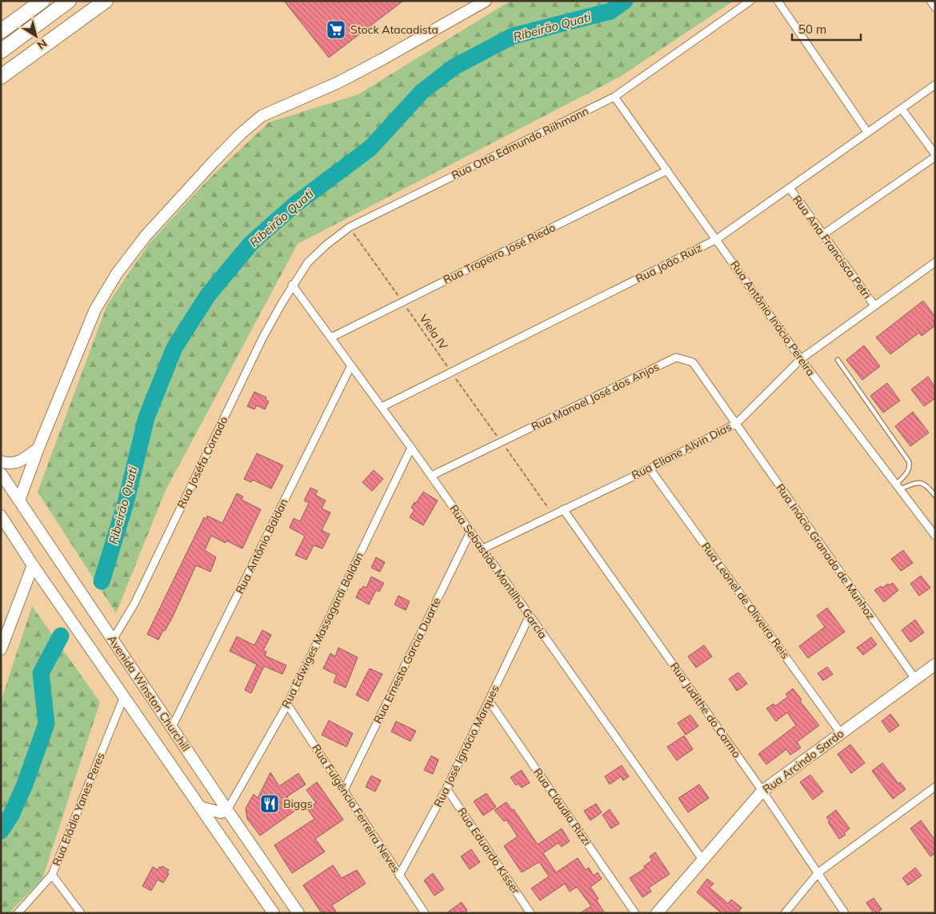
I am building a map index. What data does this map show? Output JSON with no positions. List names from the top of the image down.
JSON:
{
  "streets": {
    "street": [
      "Rua Otto Edmundo Riihmann",
      "Rua Ana Francisca Petri",
      "Rua Tropeiro José Riedo",
      "Rua João Ruiz",
      "Rua Antônio Inácio Pereira",
      "Rua Manoel José dos Anjos",
      "Rua Eliane Alvin Dias",
      "Rua Joséfa Corrado",
      "Rua Antônio Baldan",
      "Rua Inácio Granado de Munhoz",
      "Rua Sebastião Montilha Garcia",
      "Rua Leonel de Oliveira Reis",
      "Rua Edwiges Massagardi Baldan",
      "Rua Ernesto Garcia Duarte",
      "Avenida Winston Churchill",
      "Rua Judithe do Carmo",
      "Rua José Ignácio Marques",
      "Rua Arcindo Sardo",
      "Rua Cláudia Rizzi",
      "Rua Fulgêncio Ferreira Neves",
      "Rua Eládio Yanes Peres",
      "Rua Eduardo Kisser"
    ],
    "path": ["Viela IV"]
  },
  "crossings": [
    ["Rua Otto Edmundo Riihmann", "Rua Antônio Inácio Pereira"],
    ["Rua Otto Edmundo Riihmann", "Viela IV"],
    ["Rua Otto Edmundo Riihmann", "Rua Joséfa Corrado"],
    ["Rua Otto Edmundo Riihmann", "Rua Sebastião Montilha Garcia"],
    ["Rua Ana Francisca Petri", "Rua João Ruiz"],
    ["Rua Ana Francisca Petri", "Rua Eliane Alvin Dias"],
    ["Rua Tropeiro José Riedo", "Rua Antônio Inácio Pereira"],
    ["Rua Tropeiro José Riedo", "Viela IV"],
    ["Rua Tropeiro José Riedo", "Rua Sebastião Montilha Garcia"],
    ["Rua João Ruiz", "Rua Antônio Inácio Pereira"],
    ["Rua João Ruiz", "Viela IV"],
    ["Rua João Ruiz", "Rua Sebastião Montilha Garcia"],
    ["Rua Antônio Inácio Pereira", "Rua Eliane Alvin Dias"],
    ["Rua Manoel José dos Anjos", "Rua Eliane Alvin Dias"],
    ["Rua Manoel José dos Anjos", "Rua Inácio Granado de Munhoz"],
    ["Rua Manoel José dos Anjos", "Rua Sebastião Montilha Garcia"],
    ["Rua Eliane Alvin Dias", "Rua Inácio Granado de Munhoz"],
    ["Rua Eliane Alvin Dias", "Rua Sebastião Montilha Garcia"],
    ["Rua Eliane Alvin Dias", "Rua Leonel de Oliveira Reis"],
    ["Rua Eliane Alvin Dias", "Rua Judithe do Carmo"],
    ["Rua Joséfa Corrado", "Rua Sebastião Montilha Garcia"],
    ["Rua Joséfa Corrado", "Avenida Winston Churchill"],
    ["Rua Antônio Baldan", "Rua Sebastião Montilha Garcia"],
    ["Rua Antônio Baldan", "Avenida Winston Churchill"],
    ["Rua Inácio Granado de Munhoz", "Rua Arcindo Sardo"],
    ["Rua Sebastião Montilha Garcia", "Rua Edwiges Massagardi Baldan"],
    ["Rua Sebastião Montilha Garcia", "Rua Ernesto Garcia Duarte"],
    ["Rua Sebastião Montilha Garcia", "Rua José Ignácio Marques"],
    ["Rua Sebastião Montilha Garcia", "Rua Arcindo Sardo"],
    ["Rua Leonel de Oliveira Reis", "Rua Arcindo Sardo"],
    ["Rua Edwiges Massagardi Baldan", "Avenida Winston Churchill"],
    ["Rua Edwiges Massagardi Baldan", "Rua Fulgêncio Ferreira Neves"],
    ["Rua Ernesto Garcia Duarte", "Rua Fulgêncio Ferreira Neves"],
    ["Avenida Winston Churchill", "Rua Eládio Yanes Peres"],
    ["Rua Judithe do Carmo", "Rua Arcindo Sardo"],
    ["Rua José Ignácio Marques", "Rua Cláudia Rizzi"],
    ["Rua José Ignácio Marques", "Rua Fulgêncio Ferreira Neves"],
    ["Rua José Ignácio Marques", "Rua Eduardo Kisser"]
  ],
  "water": ["Ribeirão Quati"],
  "places": {
    "supermarket": ["Stock Atacadista"],
    "restaurant": ["Biggs"]
  },
  "scale_bar": "50 m",
  "north": "bottom right"
}
